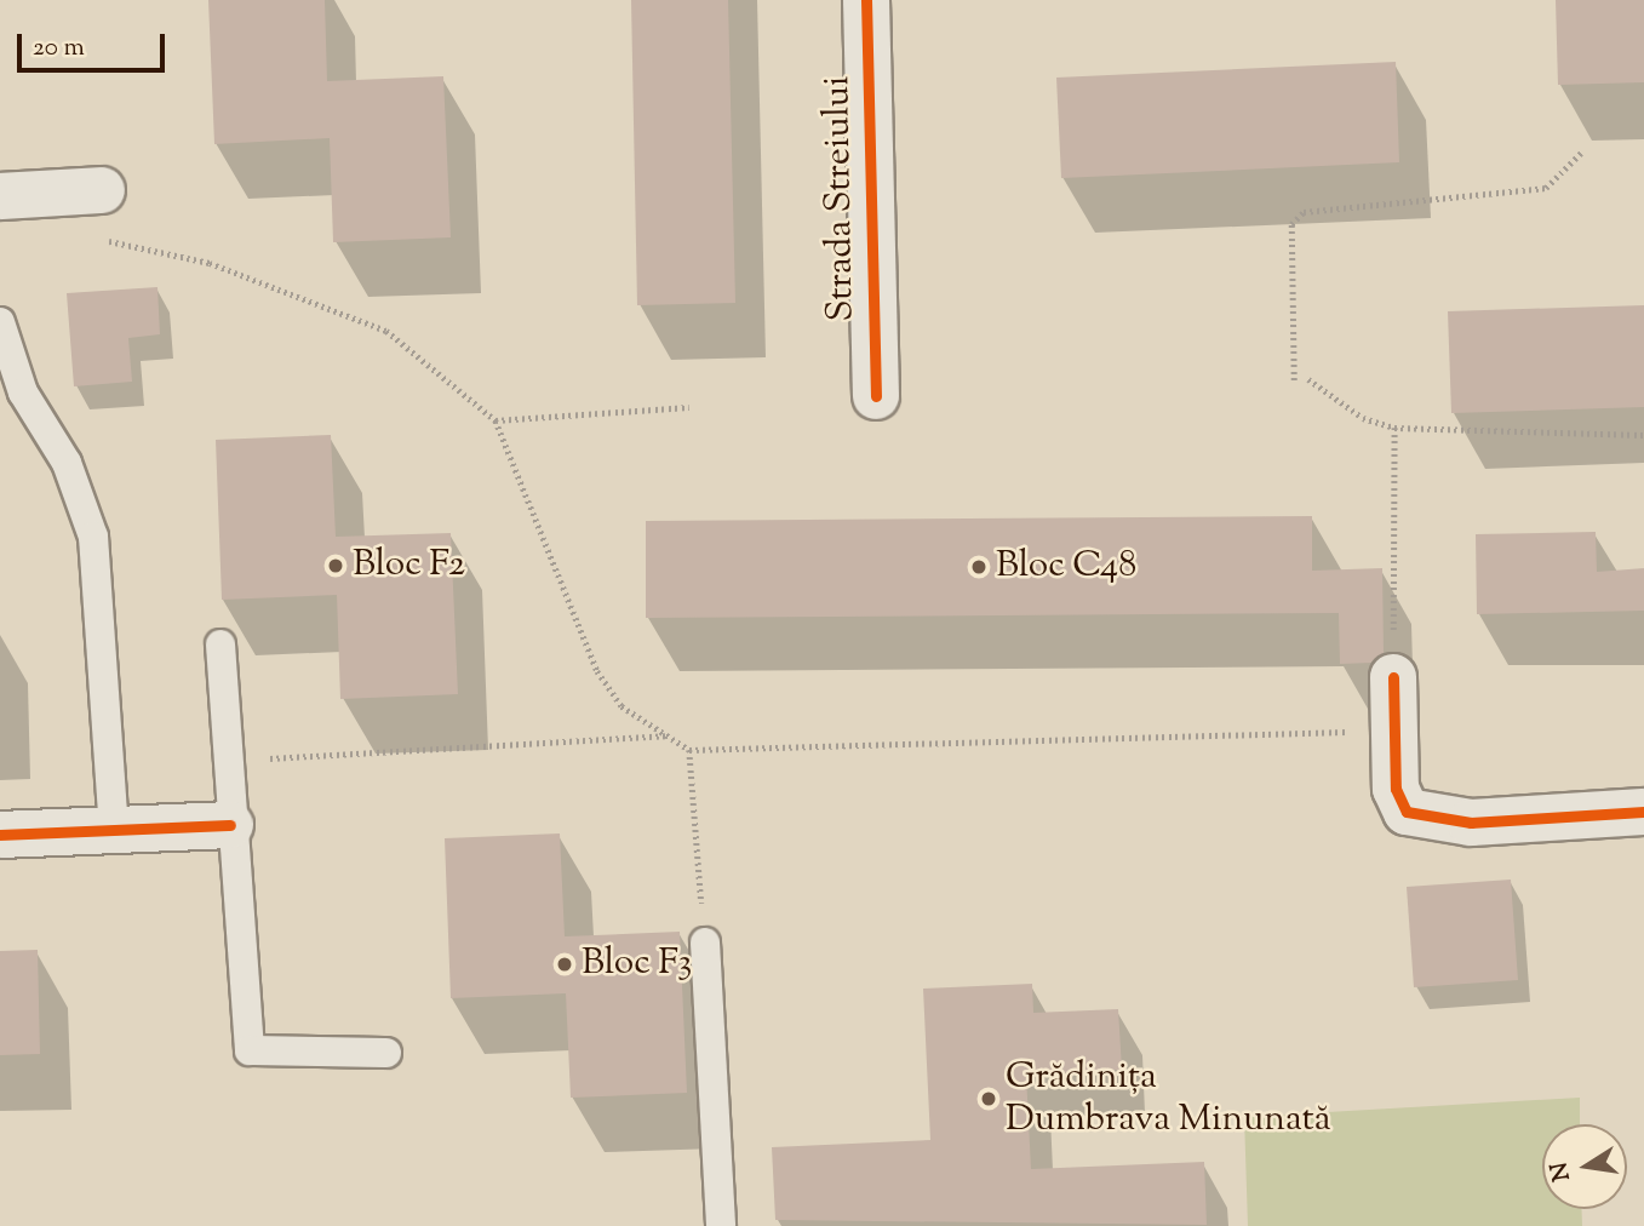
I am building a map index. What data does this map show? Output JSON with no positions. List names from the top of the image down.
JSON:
{
  "streets": {
    "street": ["Strada Streiului"]
  },
  "places": [
    "Bloc F2",
    "Bloc C48",
    "Bloc F3",
    "Grădinița Dumbrava Minunată"
  ],
  "scale_bar": "20 m",
  "north": "left"
}
